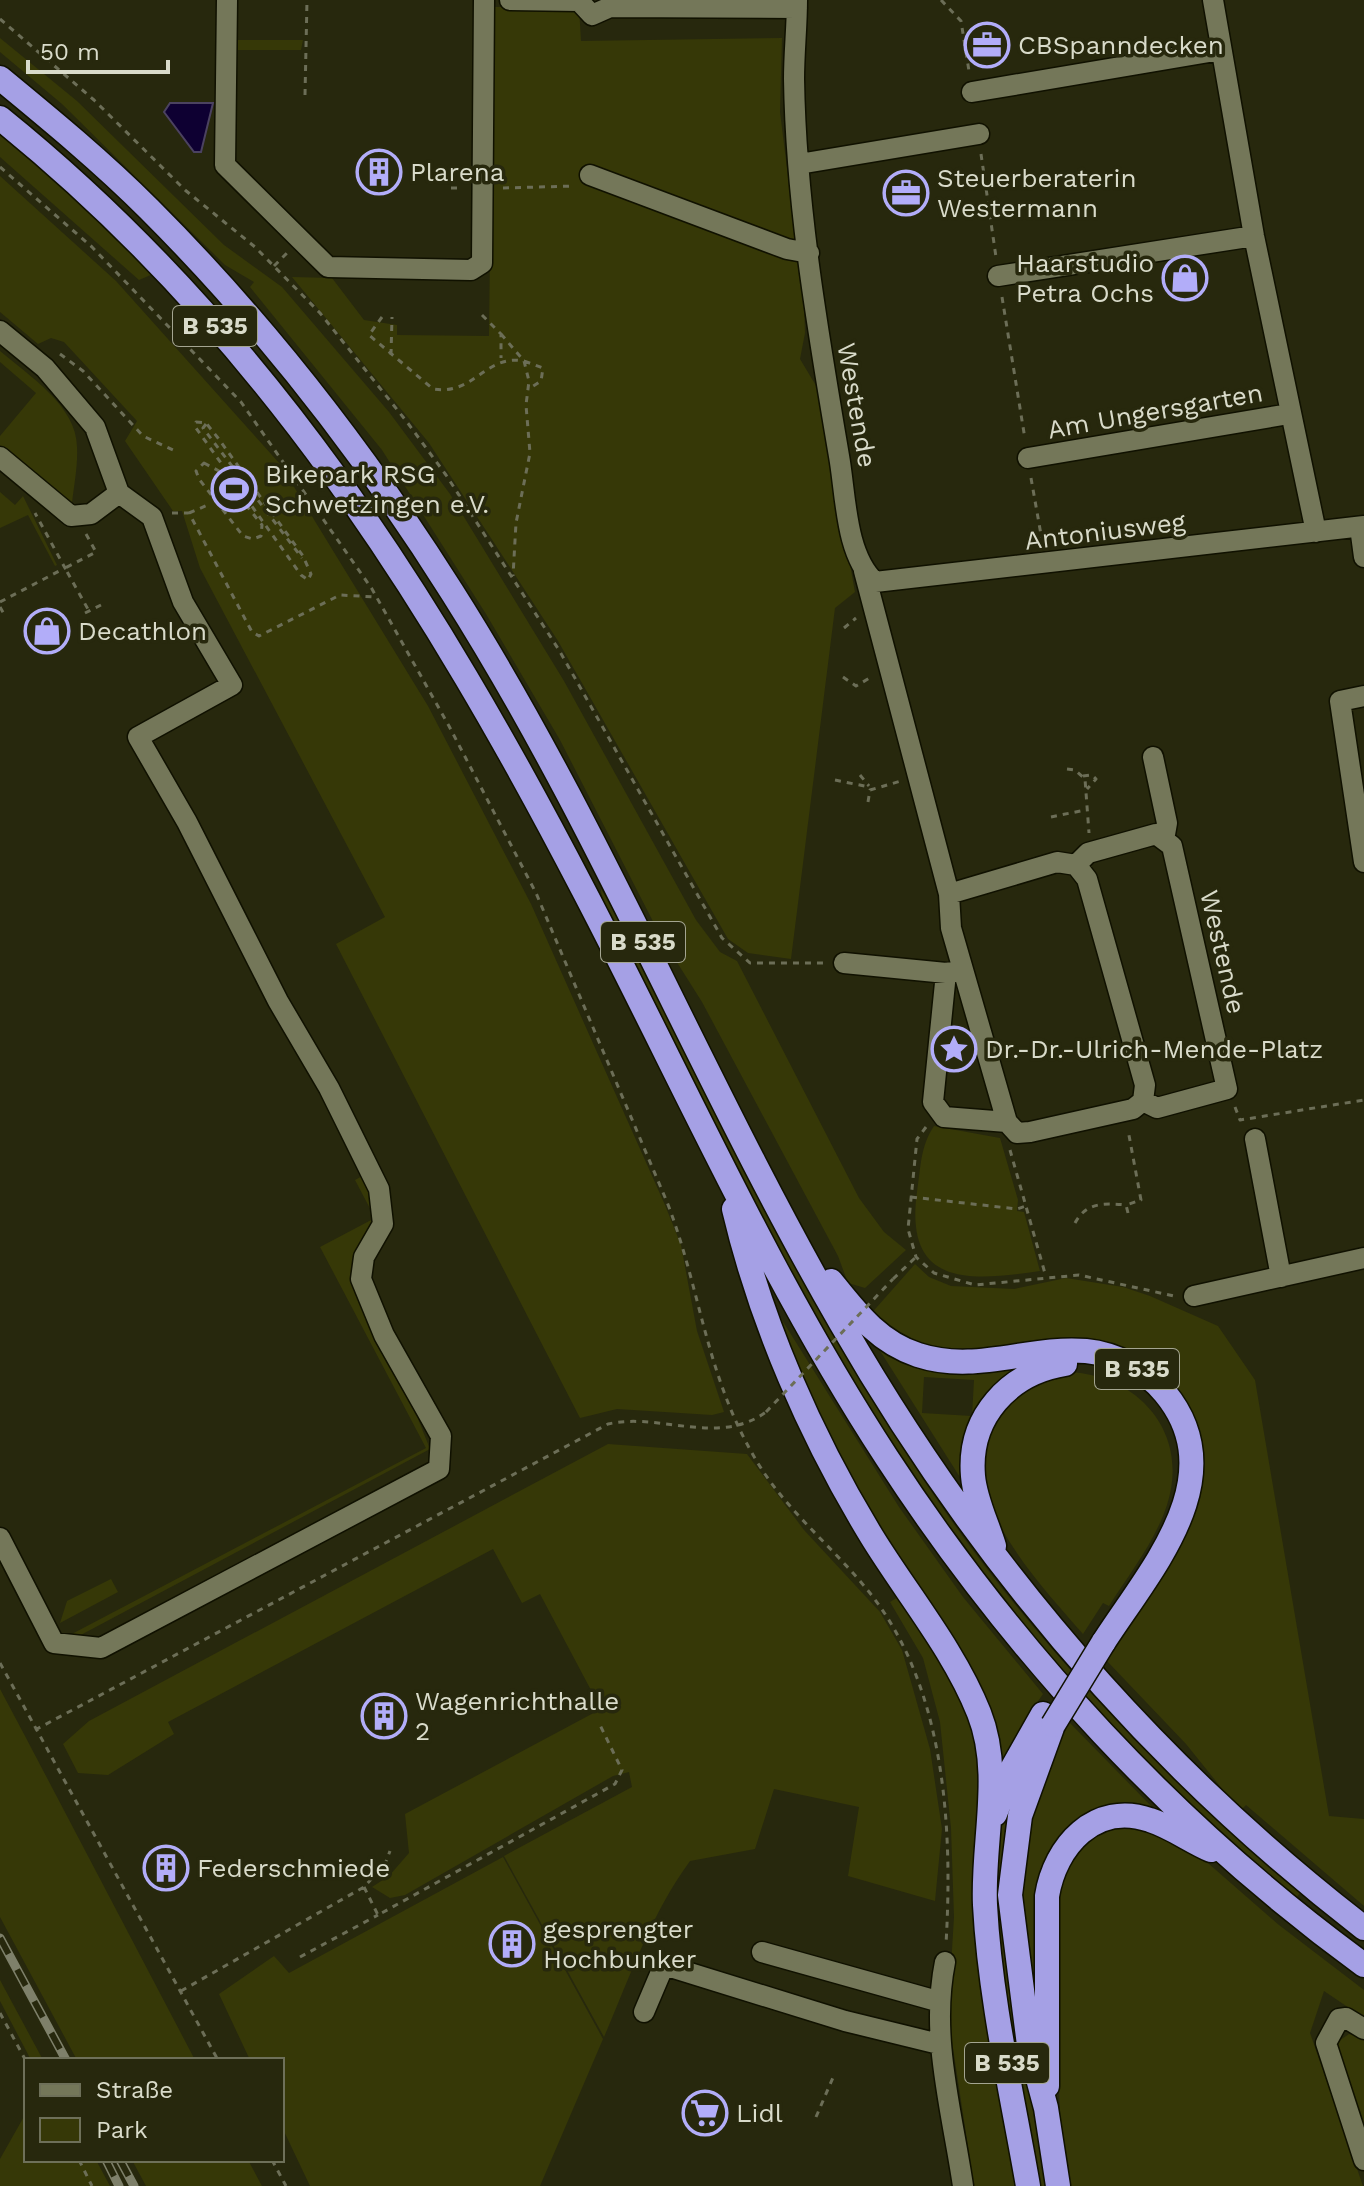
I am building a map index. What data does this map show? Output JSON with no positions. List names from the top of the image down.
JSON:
{
  "streets": {
    "highway": ["B 535"],
    "street": ["Westende", "Am Ungersgarten", "Antoniusweg"]
  },
  "crossings": [
    ["Westende", "Antoniusweg"],
    ["Am Ungersgarten", "Antoniusweg"]
  ],
  "places": {
    "office": ["CBSpanndecken", "Steuerberaterin Westermann"],
    "building": [
      "Plarena",
      "Wagenrichthalle 2",
      "Federschmiede",
      "gesprengter Hochbunker"
    ],
    "shop": ["Haarstudio Petra Ochs", "Decathlon"],
    "sports": ["Bikepark RSG Schwetzingen e.V."],
    "place": ["Dr.-Dr.-Ulrich-Mende-Platz"],
    "supermarket": ["Lidl"]
  },
  "legend": ["Straße", "Park"],
  "scale_bar": "50 m"
}
